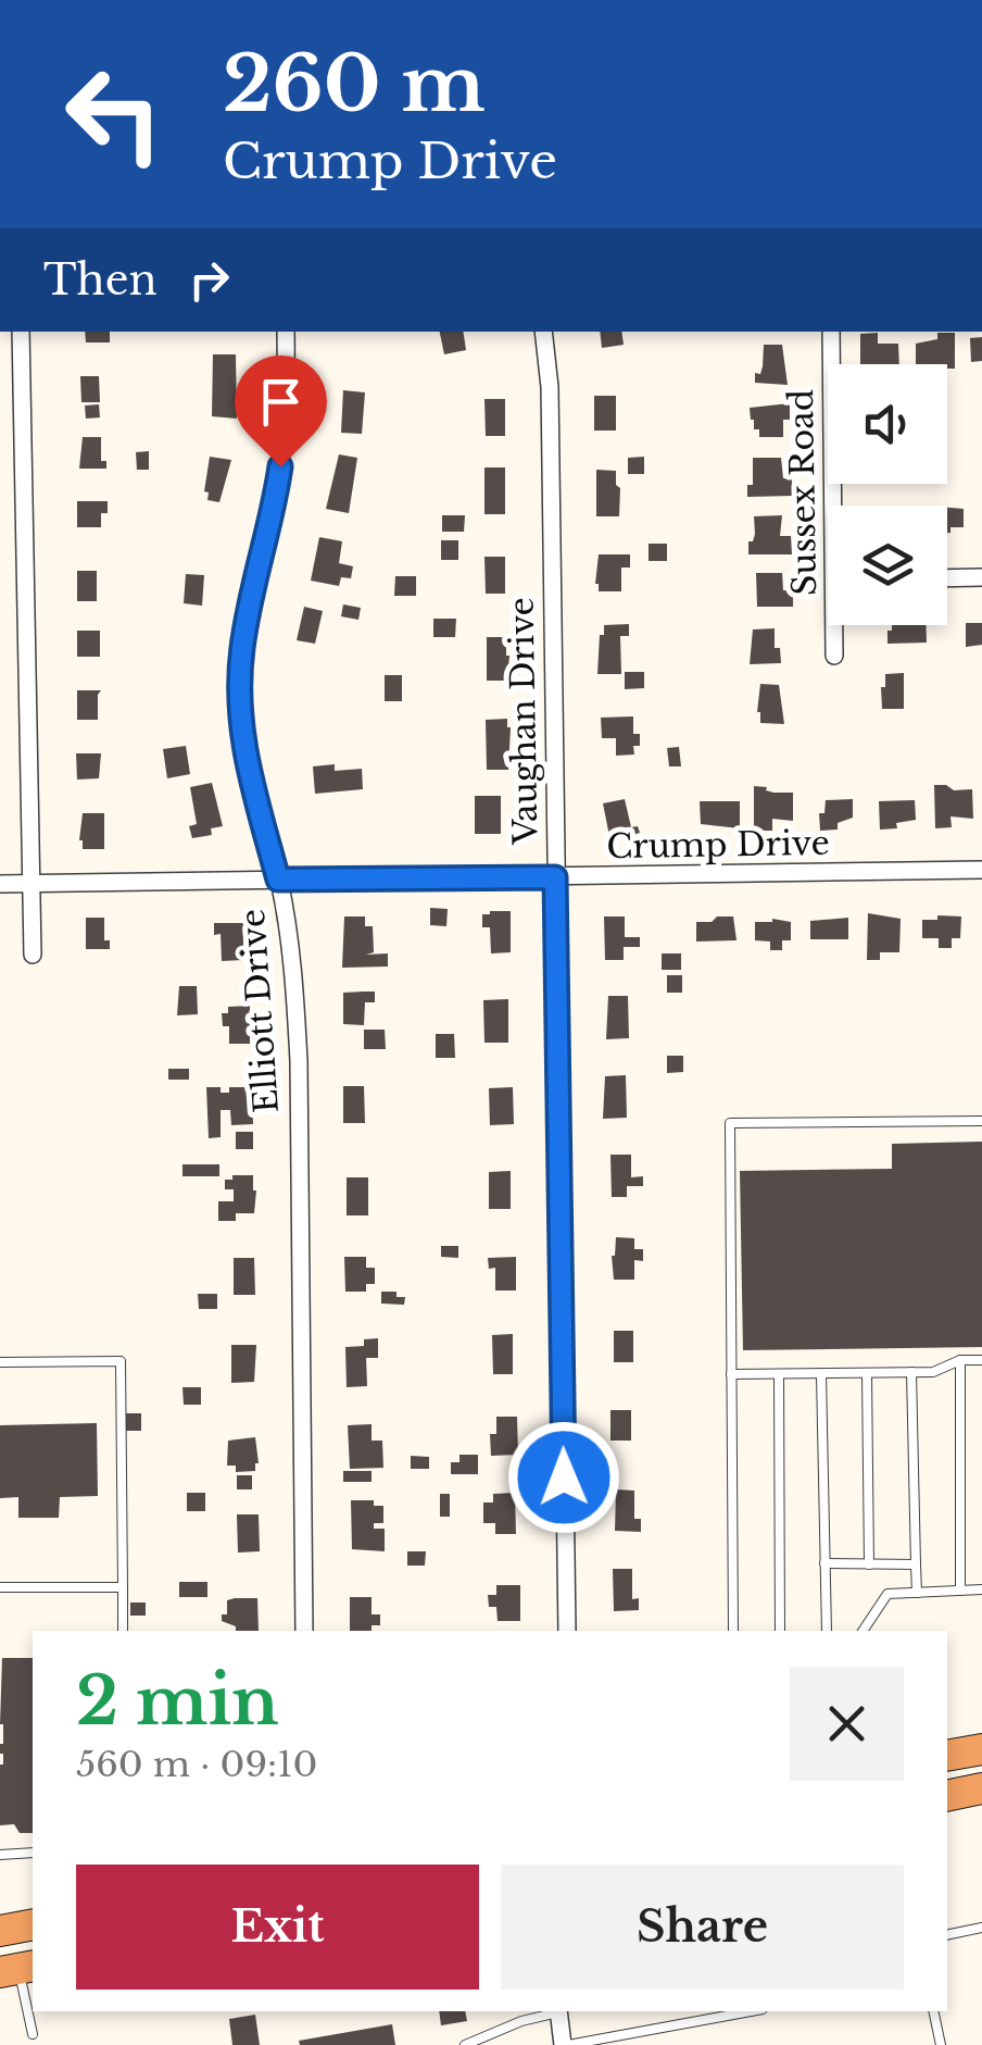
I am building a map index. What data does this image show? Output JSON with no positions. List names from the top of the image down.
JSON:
{
  "streets": {
    "street": [
      "Sussex Road",
      "Vaughan Drive",
      "Crump Drive",
      "Elliott Drive"
    ]
  },
  "crossings": [
    ["Vaughan Drive", "Crump Drive"],
    ["Crump Drive", "Elliott Drive"]
  ],
  "page": {
    "turn": ["260 m", "Crump Drive"],
    "then": "Then",
    "heading": ["2 min", "560 m · 09:10"],
    "buttons": ["Exit", "Share"]
  }
}
